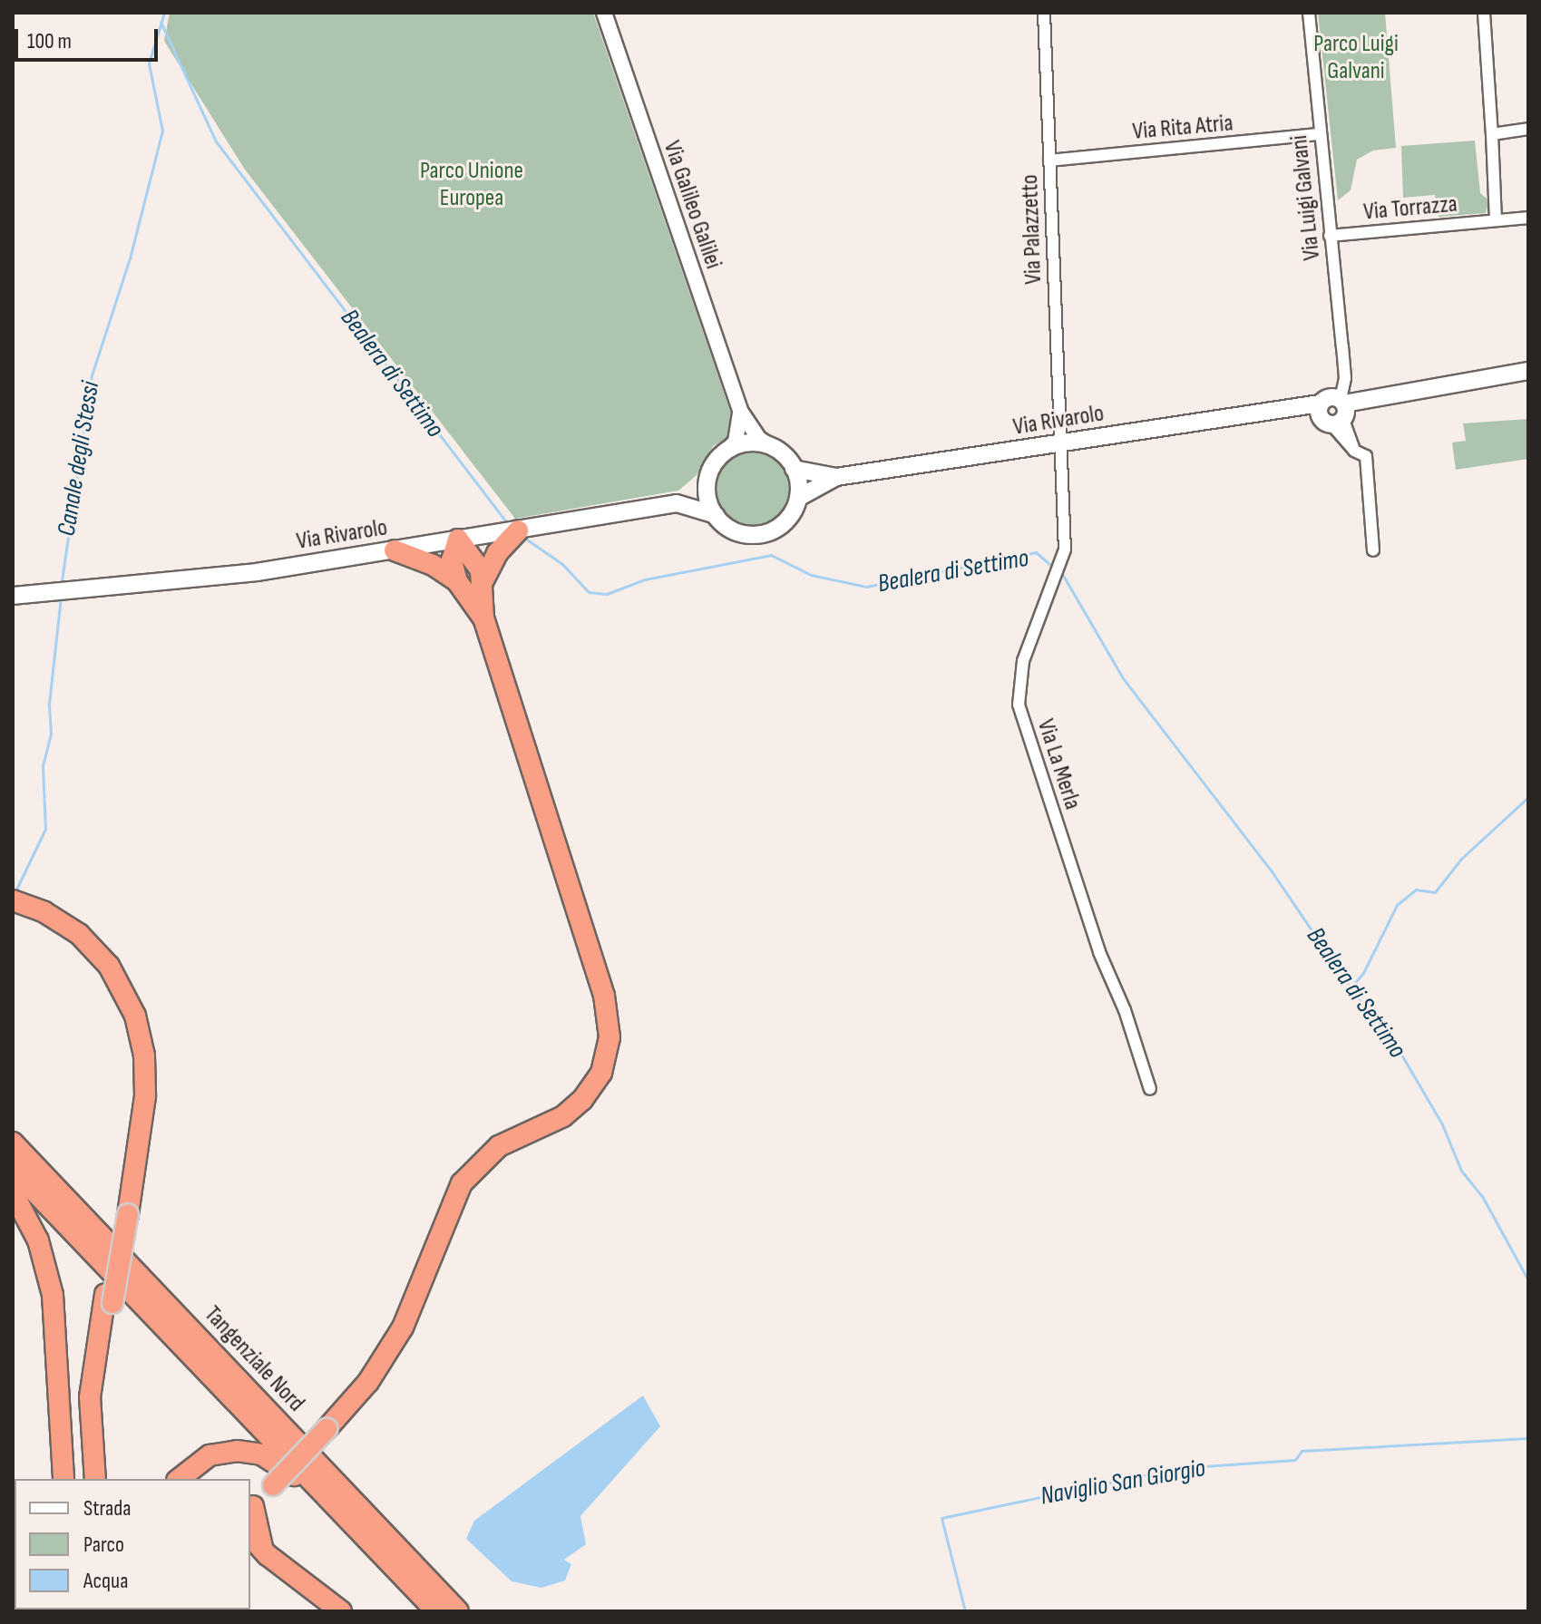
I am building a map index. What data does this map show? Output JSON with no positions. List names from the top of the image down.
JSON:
{
  "streets": {
    "highway": ["Tangenziale Nord"],
    "main road": ["Via Rivarolo"],
    "street": [
      "Via Rita Atria",
      "Via Luigi Galvani",
      "Via Galileo Galilei",
      "Via Torrazza",
      "Via Palazzetto",
      "Via La Merla"
    ]
  },
  "crossings": [
    ["Via Rita Atria", "Via Luigi Galvani"],
    ["Via Rita Atria", "Via Palazzetto"],
    ["Via Luigi Galvani", "Via Torrazza"],
    ["Via Luigi Galvani", "Via Rivarolo"],
    ["Via Galileo Galilei", "Via Rivarolo"],
    ["Via Palazzetto", "Via Rivarolo"],
    ["Via Palazzetto", "Via La Merla"],
    ["Via Rivarolo", "Via La Merla"]
  ],
  "water": ["Bealera di Settimo", "Canale degli Stessi", "Naviglio San Giorgio"],
  "parks": ["Parco Luigi Galvani", "Parco Unione Europea"],
  "legend": ["Strada", "Parco", "Acqua"],
  "scale_bar": "100 m"
}
